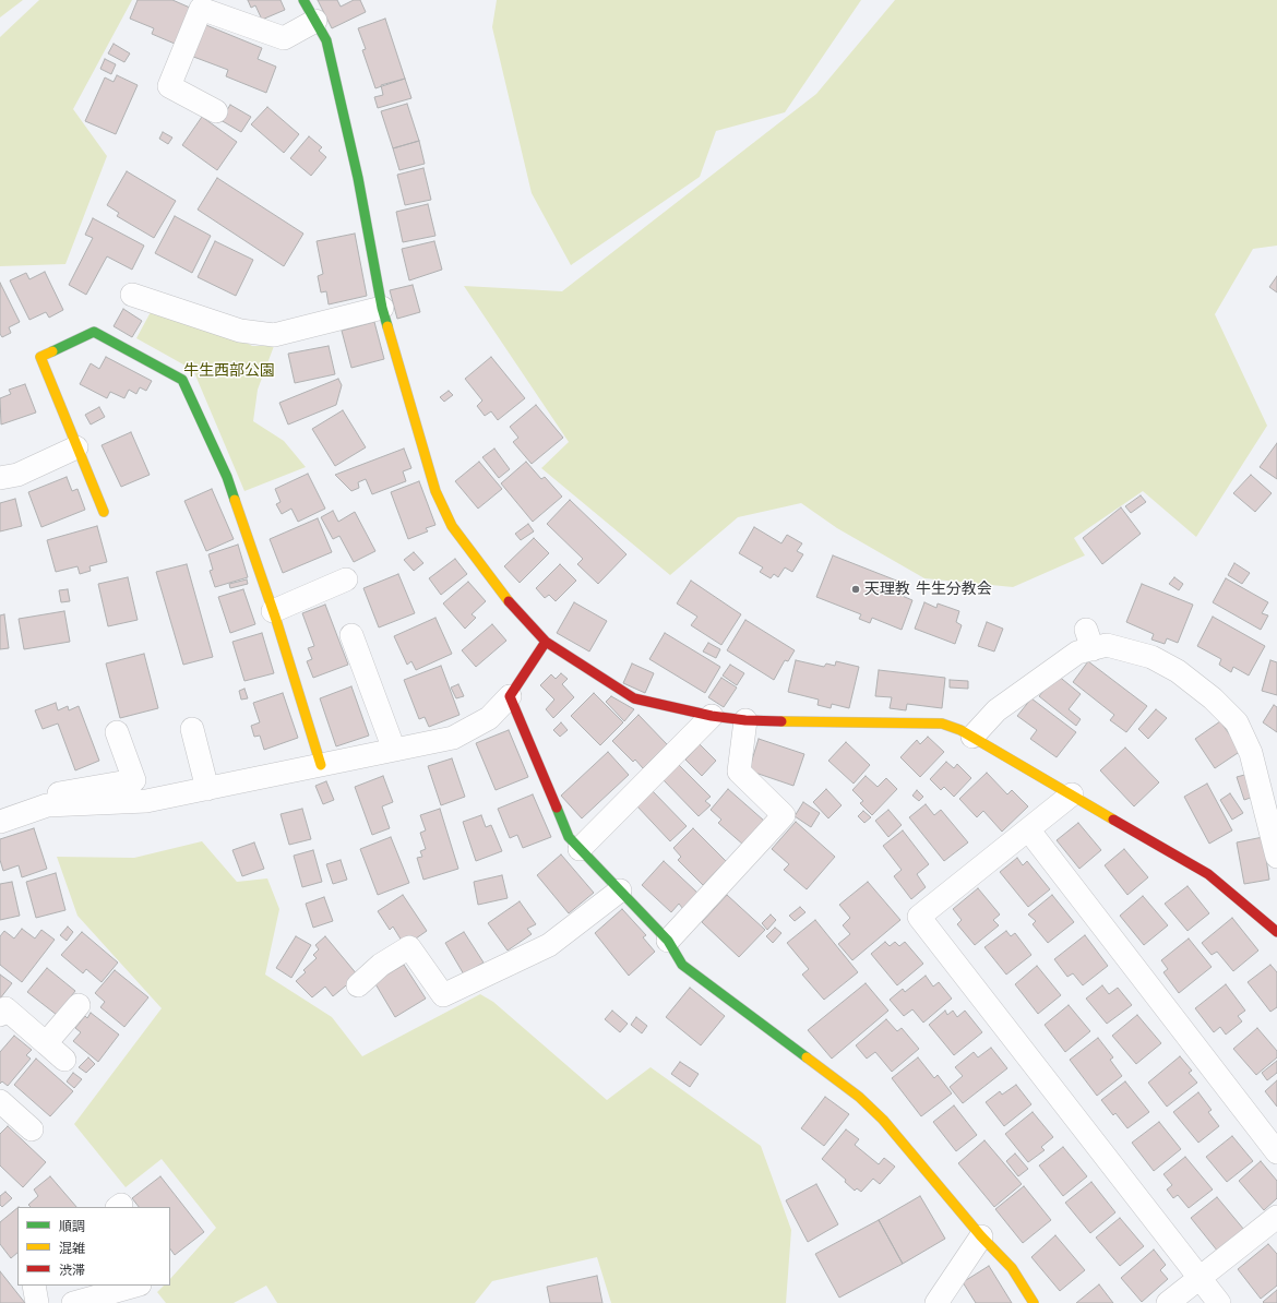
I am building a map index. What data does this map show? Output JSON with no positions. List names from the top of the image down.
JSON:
{
  "parks": ["牛生西部公園"],
  "places": ["天理教 牛生分教会"],
  "legend": ["順調", "混雑", "渋滞"]
}
